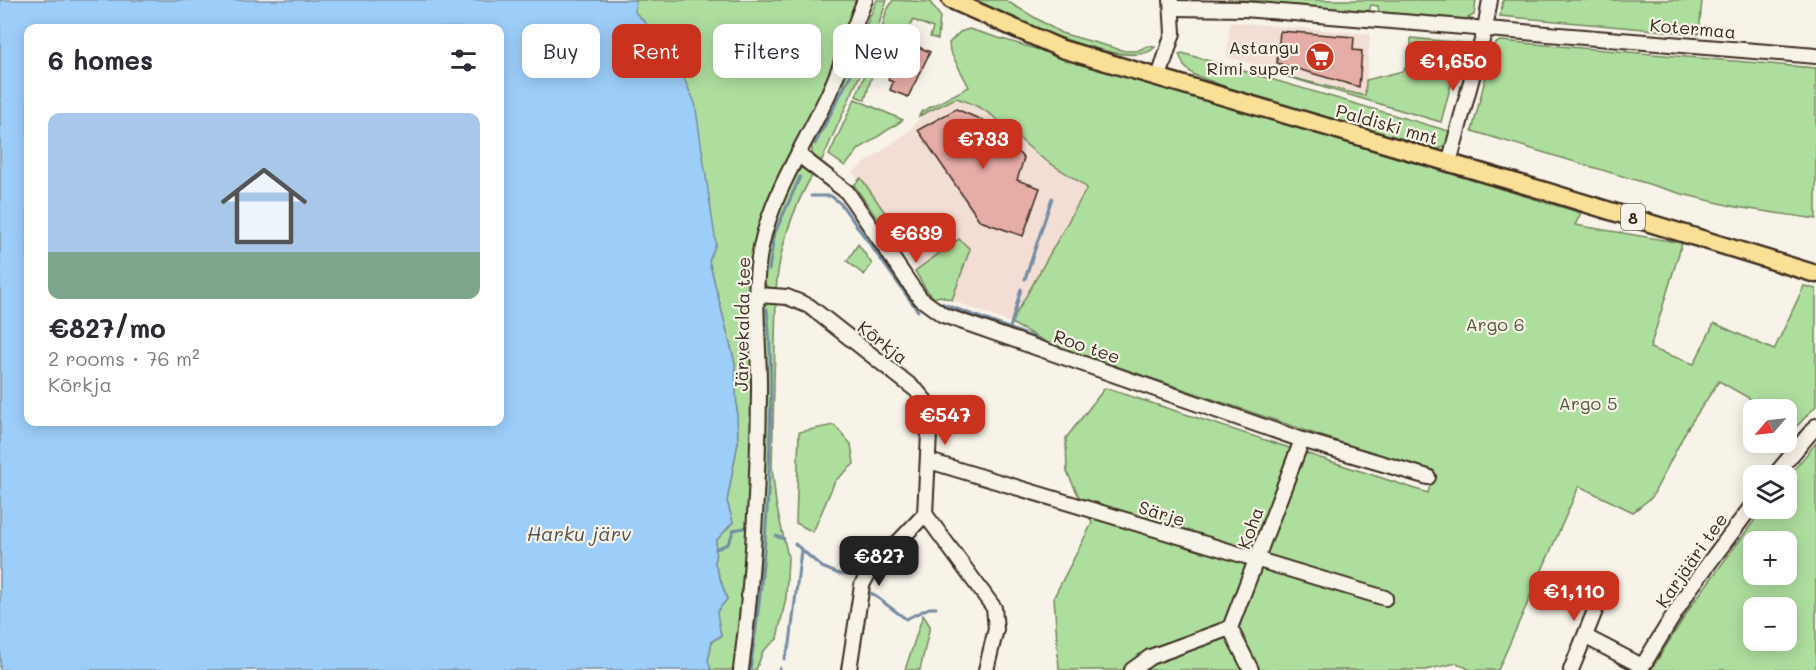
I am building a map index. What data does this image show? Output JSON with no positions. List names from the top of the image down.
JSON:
{
  "streets": {
    "main road": ["Paldiski mnt", "8"],
    "street": [
      "Kotermaa",
      "Järvekalda tee",
      "Kõrkja",
      "Roo tee",
      "Särje",
      "Koha",
      "Karjääri tee"
    ]
  },
  "crossings": [
    ["Järvekalda tee", "Kõrkja"],
    ["Järvekalda tee", "Roo tee"],
    ["Kõrkja", "Särje"],
    ["Roo tee", "Koha"],
    ["Särje", "Koha"]
  ],
  "water": ["Harku järv"],
  "parks": ["Argo 6", "Argo 5"],
  "places": {
    "supermarket": ["Astangu Rimi super"]
  },
  "north": "bottom left",
  "page": {
    "chip": [
      "Buy",
      "Rent",
      "Filters",
      "New"
    ],
    "heading": "6 homes",
    "price": [
      "€1,650",
      "€733",
      "€639",
      "€547",
      "€827",
      "€1,110"
    ],
    "list": [
      {
        "name": "€827/mo",
        "note": "2 rooms · 76 m² · Kõrkja"
      }
    ],
    "map_buttons": ["+", "−"]
  }
}
